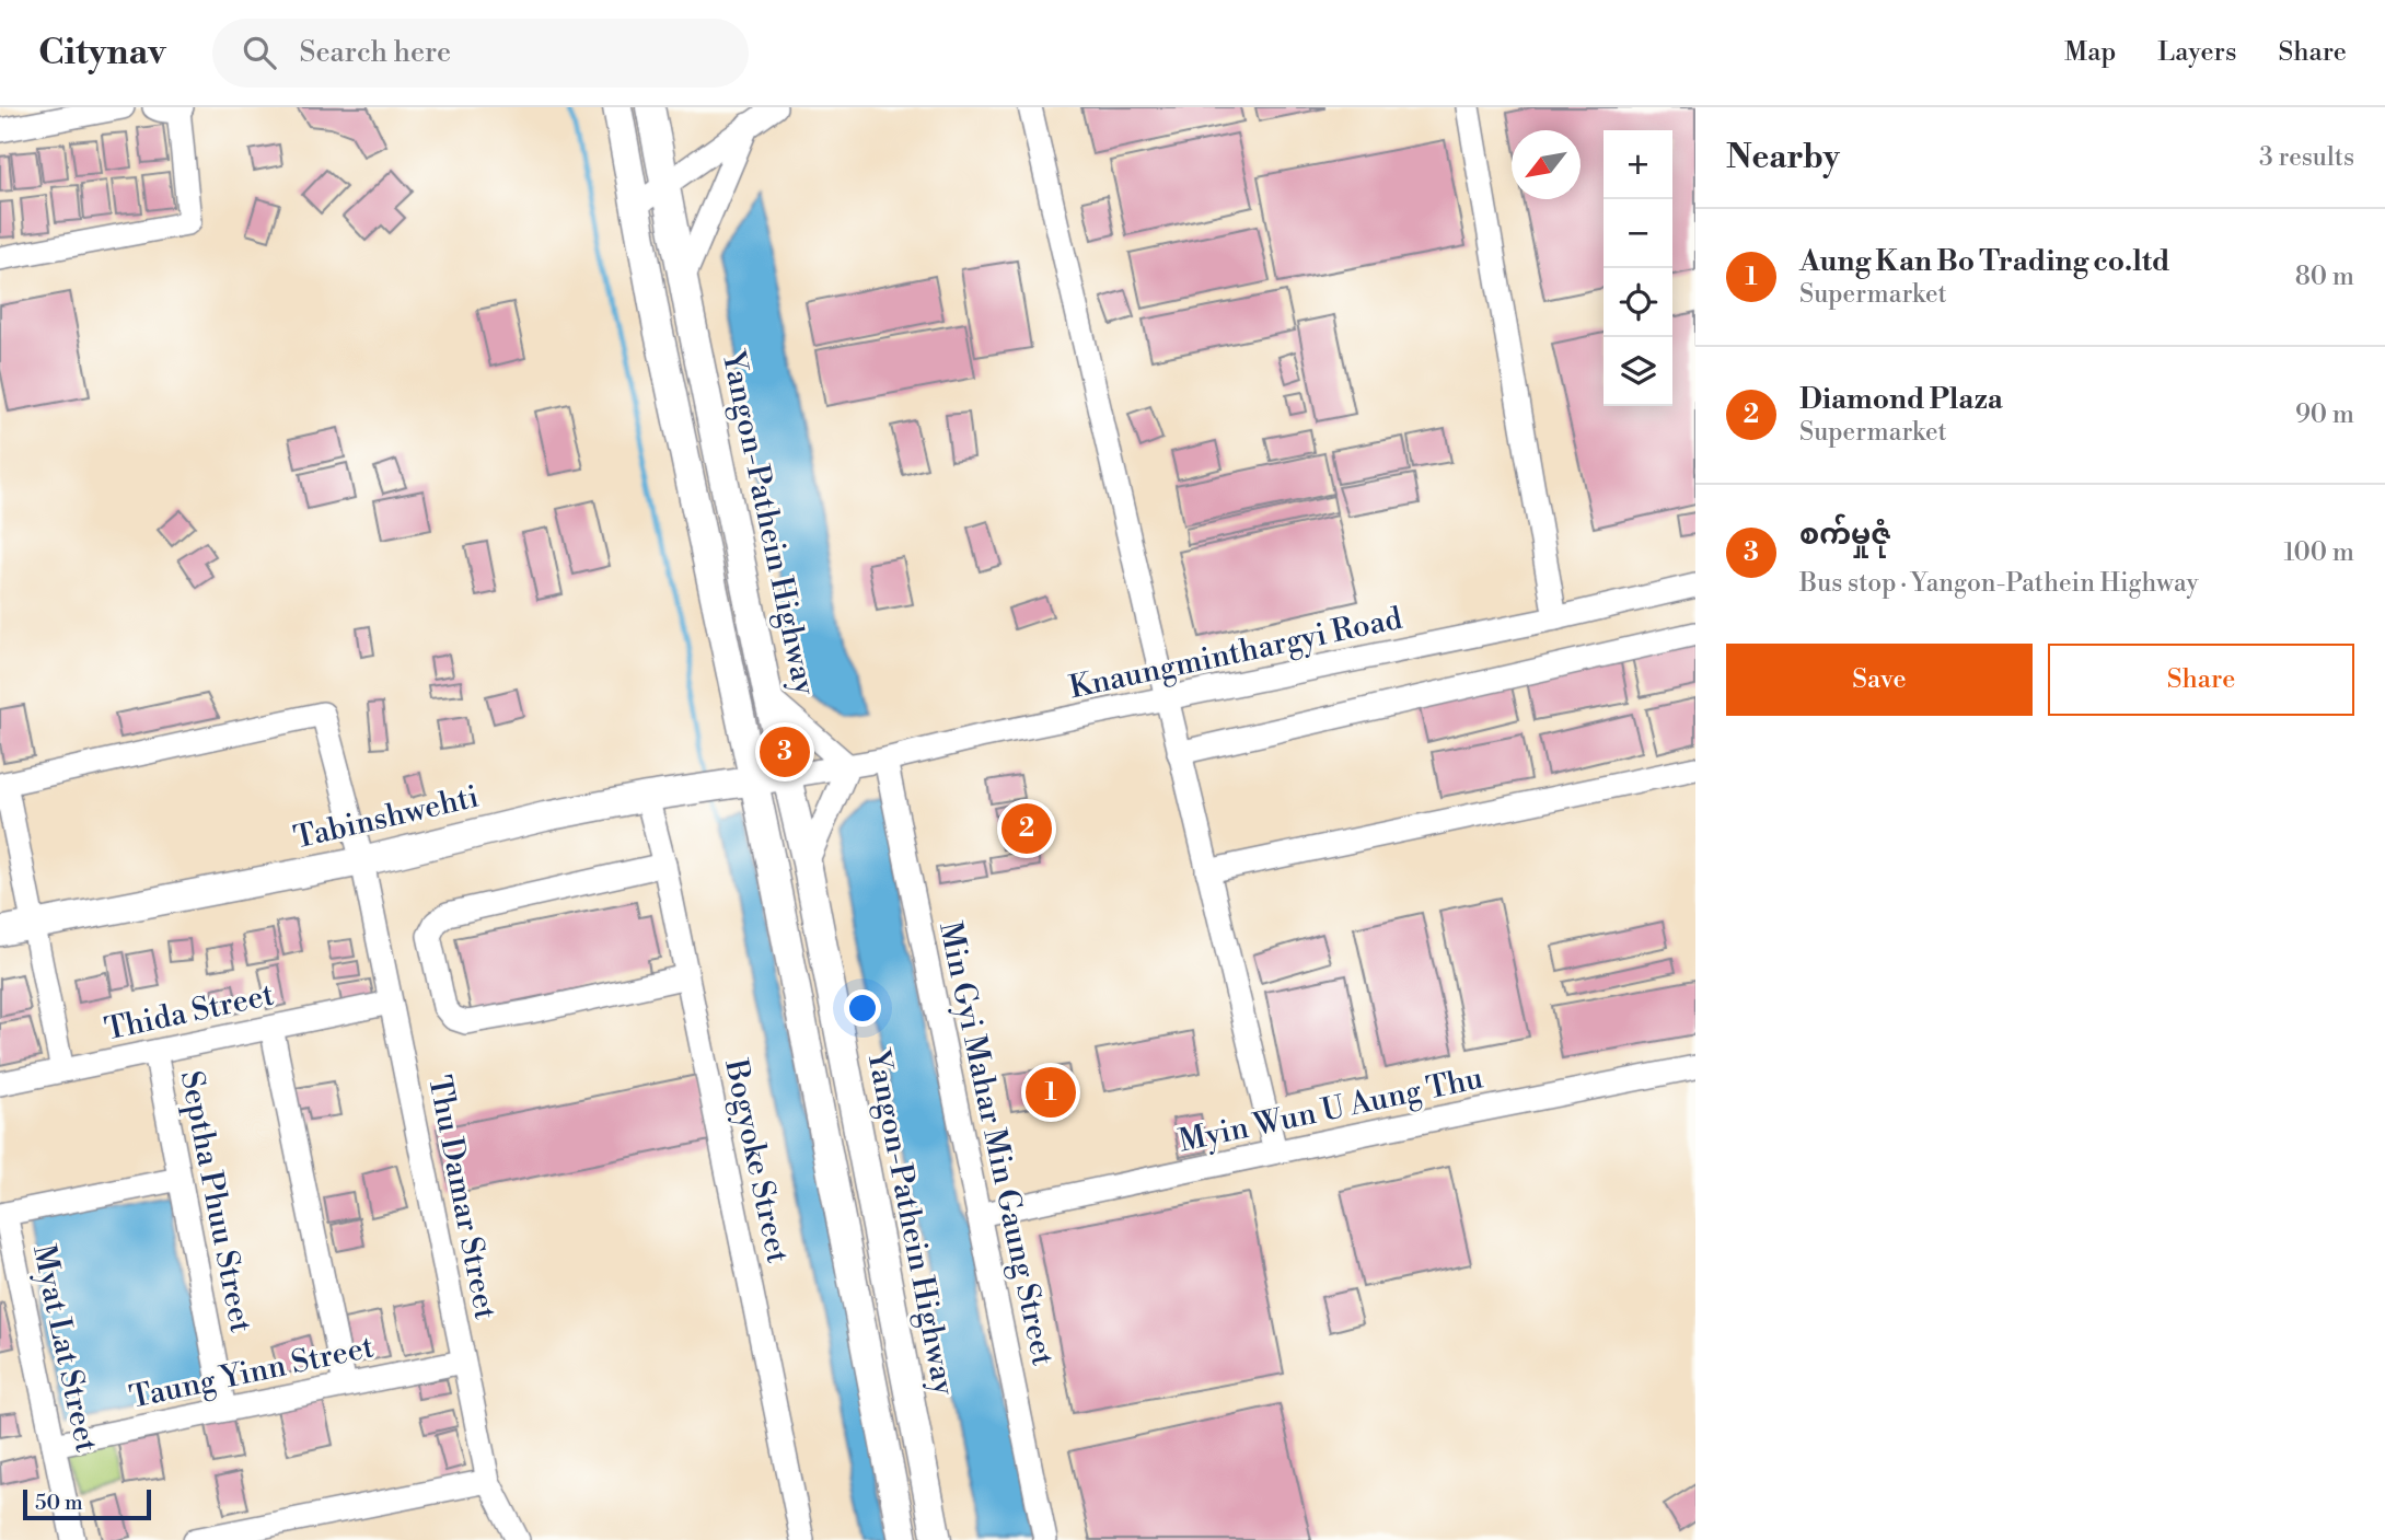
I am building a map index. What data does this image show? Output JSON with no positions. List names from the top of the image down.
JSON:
{
  "streets": {
    "main road": ["Yangon-Pathein Highway", "Tabinshwehti"],
    "street": [
      "Knaungminthargyi Road",
      "Thida Street",
      "Myin Wun U Aung Thu",
      "Min Gyi Mahar Min Gaung Street",
      "Bogyoke Street",
      "Thu Damar Street",
      "Septha Phuu Street",
      "Myat Lat Street",
      "Taung Yinn Street"
    ]
  },
  "crossings": [
    ["Yangon-Pathein Highway", "Knaungminthargyi Road"],
    ["Yangon-Pathein Highway", "Tabinshwehti"],
    ["Knaungminthargyi Road", "Tabinshwehti"],
    ["Knaungminthargyi Road", "Min Gyi Mahar Min Gaung Street"],
    ["Tabinshwehti", "Bogyoke Street"],
    ["Tabinshwehti", "Thu Damar Street"],
    ["Thida Street", "Thu Damar Street"],
    ["Thida Street", "Septha Phuu Street"],
    ["Myin Wun U Aung Thu", "Min Gyi Mahar Min Gaung Street"],
    ["Thu Damar Street", "Taung Yinn Street"],
    ["Septha Phuu Street", "Taung Yinn Street"],
    ["Myat Lat Street", "Taung Yinn Street"]
  ],
  "scale_bar": "50 m",
  "north": "bottom left",
  "page": {
    "header": "Citynav",
    "search": "Search here",
    "nav": ["Map", "Layers", "Share"],
    "heading": ["Nearby", "3 results"],
    "map_buttons": ["+", "−"],
    "list": [
      {
        "mark": "1",
        "name": "Aung Kan Bo Trading co.ltd",
        "note": "Supermarket",
        "value": "80 m"
      },
      {
        "mark": "2",
        "name": "Diamond Plaza",
        "note": "Supermarket",
        "value": "90 m"
      },
      {
        "mark": "3",
        "name": "စက်မှုဇုံ",
        "note": "Bus stop · Yangon-Pathein Highway",
        "value": "100 m"
      }
    ],
    "buttons": ["Save", "Share"],
    "pins": ["3", "2", "1"],
    "scale": "50 m"
  }
}
